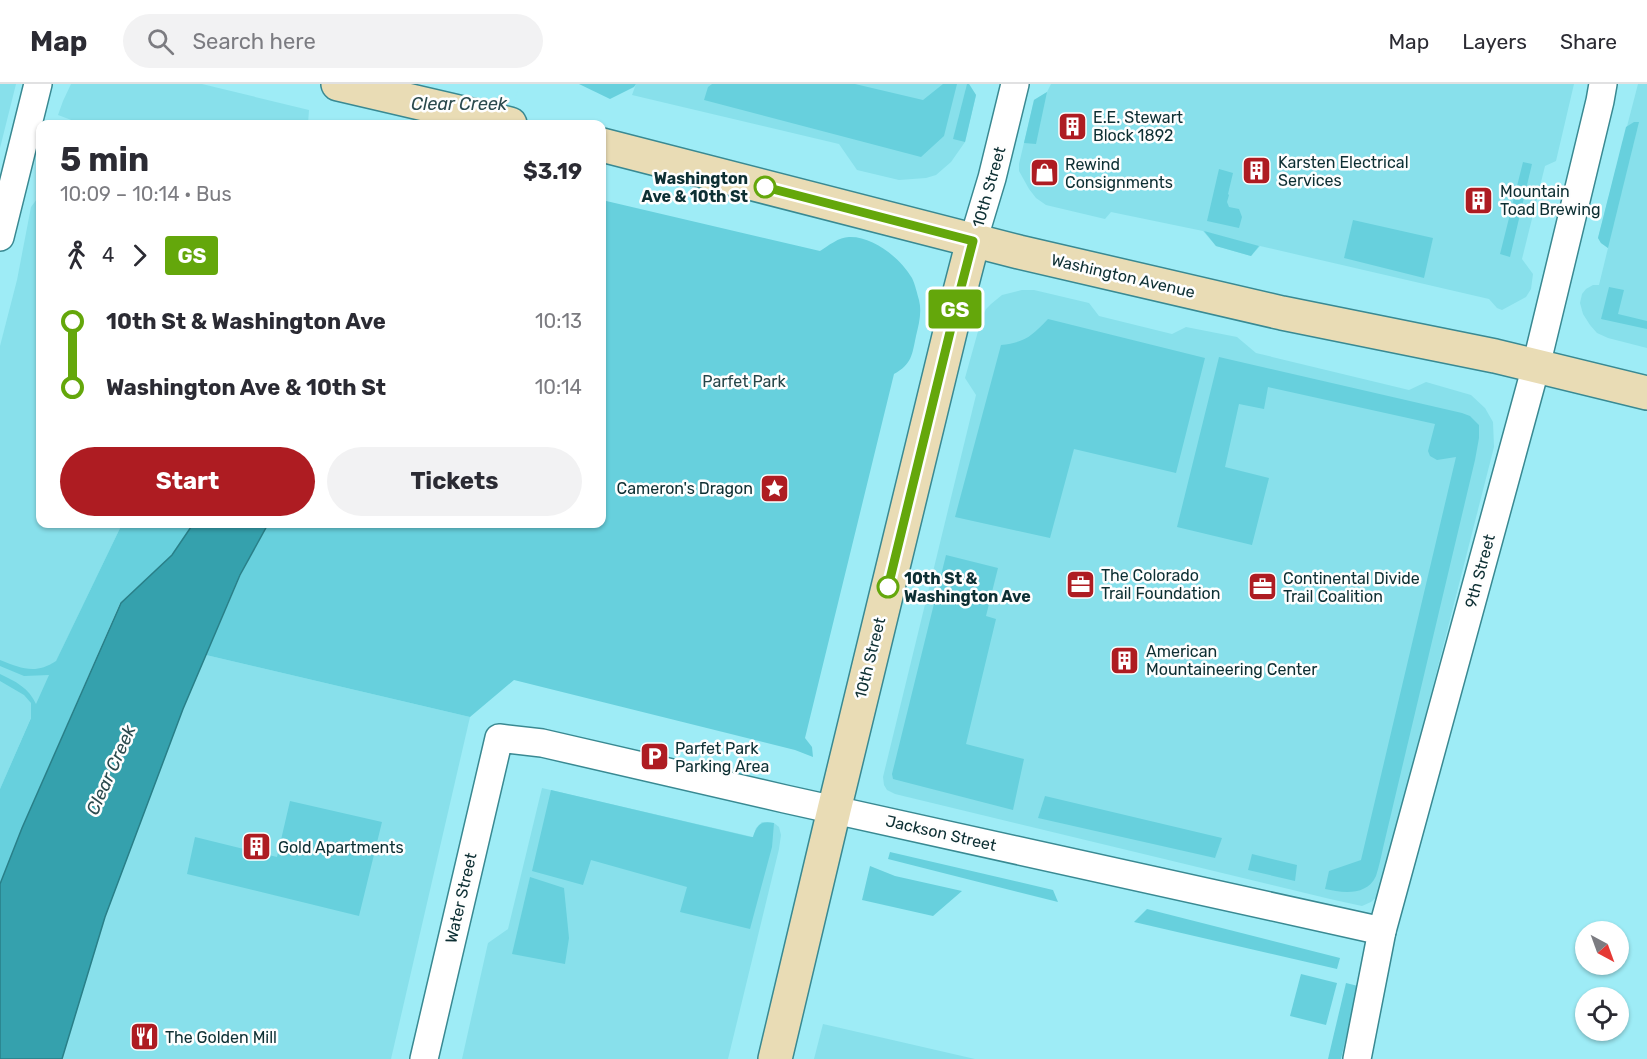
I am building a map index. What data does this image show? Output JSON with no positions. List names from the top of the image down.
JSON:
{
  "streets": {
    "main road": ["10th Street", "Washington Avenue"],
    "street": ["9th Street", "Jackson Street", "Water Street"]
  },
  "crossings": [
    ["10th Street", "Washington Avenue"],
    ["10th Street", "Jackson Street"],
    ["Washington Avenue", "9th Street"],
    ["9th Street", "Jackson Street"],
    ["Jackson Street", "Water Street"]
  ],
  "water": ["Clear Creek"],
  "parks": ["Parfet Park"],
  "places": {
    "building": [
      "E.E. Stewart Block 1892",
      "Karsten Electrical Services",
      "Mountain Toad Brewing",
      "American Mountaineering Center",
      "Gold Apartments"
    ],
    "shop": ["Rewind Consignments"],
    "other": ["Washington Ave & 10th St", "10th St & Washington Ave"],
    "place": ["Cameron's Dragon"],
    "office": ["The Colorado Trail Foundation", "Continental Divide Trail Coalition"],
    "parking": ["Parfet Park Parking Area"],
    "restaurant": ["The Golden Mill"]
  },
  "lines": ["bus line GS"],
  "north": "bottom right",
  "page": {
    "header": "Map",
    "search": "Search here",
    "nav": ["Map", "Layers", "Share"],
    "on_map": "GS",
    "heading": ["5 min", "10:09 – 10:14 · Bus", "$3.19"],
    "legs": ["4", "GS"],
    "list": [
      {
        "name": "10th St & Washington Ave",
        "value": "10:13"
      },
      {
        "name": "Washington Ave & 10th St",
        "value": "10:14"
      }
    ],
    "buttons": ["Start", "Tickets"]
  }
}
